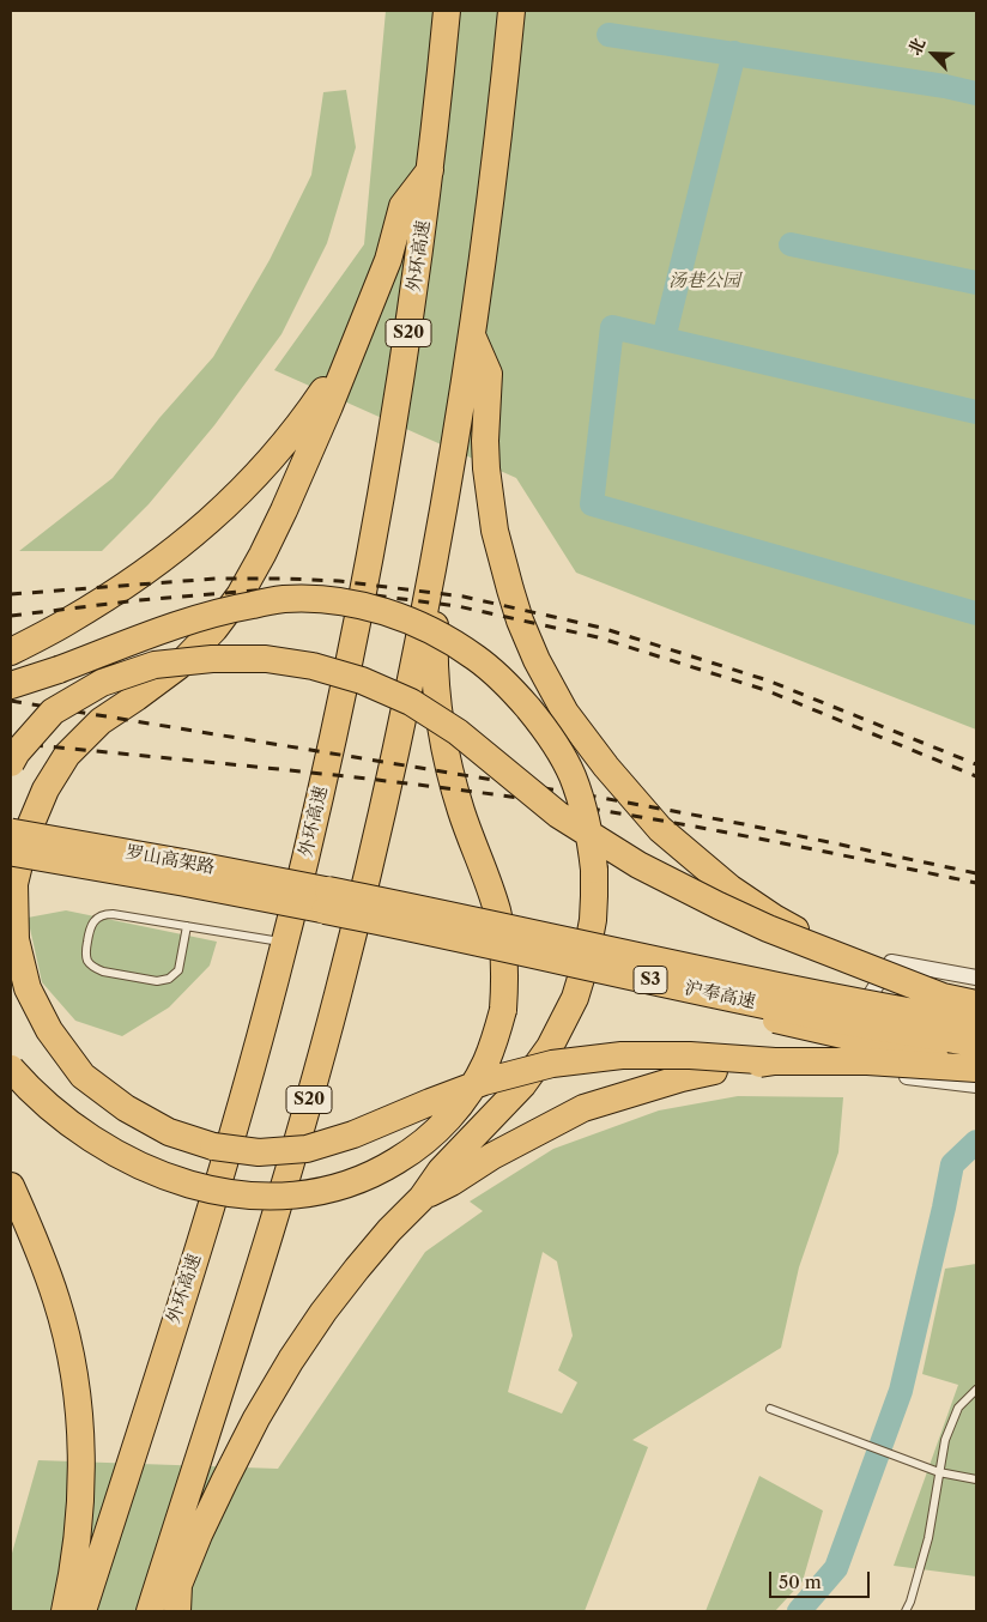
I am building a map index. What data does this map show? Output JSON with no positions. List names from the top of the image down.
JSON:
{
  "streets": {
    "highway": [
      "外环高速",
      "S20",
      "罗山高架路",
      "S3",
      "沪奉高速"
    ]
  },
  "crossings": [
    ["罗山高架路", "沪奉高速"]
  ],
  "parks": ["汤巷公园"],
  "scale_bar": "50 m",
  "north": "top left"
}
